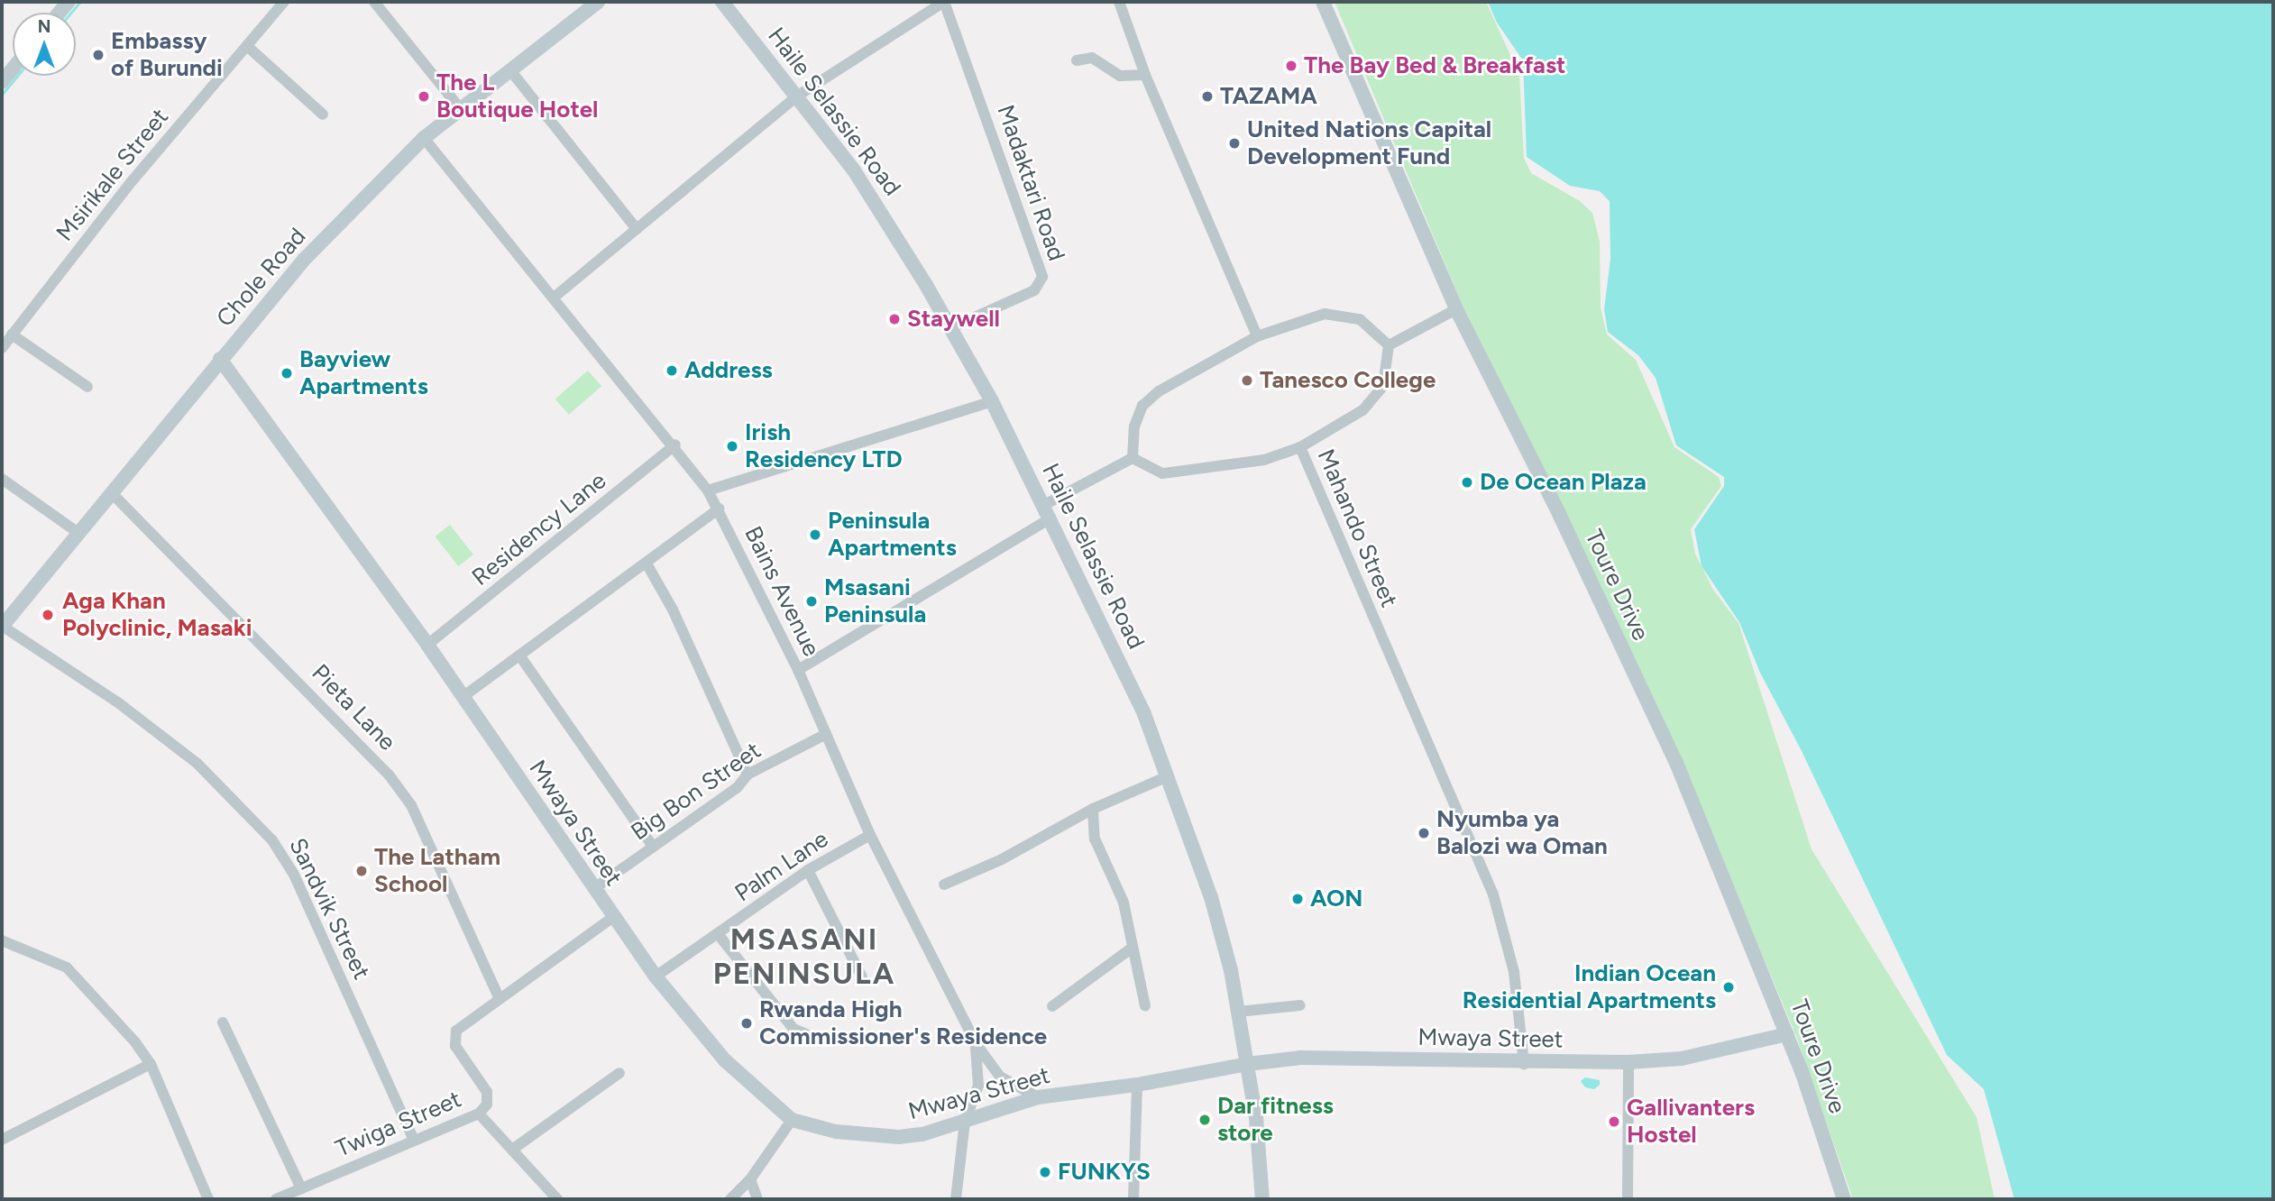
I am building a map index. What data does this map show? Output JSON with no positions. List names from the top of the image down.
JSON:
{
  "streets": {
    "street": [
      "Haile Selassie Road",
      "Msirikale Street",
      "Madaktari Road",
      "Chole Road",
      "Mahando Street",
      "Residency Lane",
      "Toure Drive",
      "Bains Avenue",
      "Pieta Lane",
      "Big Bon Street",
      "Mwaya Street",
      "Palm Lane",
      "Sandvik Street",
      "Twiga Street"
    ]
  },
  "crossings": [
    ["Haile Selassie Road", "Madaktari Road"],
    ["Haile Selassie Road", "Mwaya Street"],
    ["Chole Road", "Bains Avenue"],
    ["Chole Road", "Pieta Lane"],
    ["Chole Road", "Mwaya Street"],
    ["Chole Road", "Sandvik Street"],
    ["Mahando Street", "Mwaya Street"],
    ["Residency Lane", "Bains Avenue"],
    ["Residency Lane", "Mwaya Street"],
    ["Toure Drive", "Mwaya Street"],
    ["Bains Avenue", "Big Bon Street"],
    ["Bains Avenue", "Mwaya Street"],
    ["Bains Avenue", "Palm Lane"],
    ["Pieta Lane", "Twiga Street"],
    ["Big Bon Street", "Mwaya Street"],
    ["Mwaya Street", "Palm Lane"],
    ["Mwaya Street", "Twiga Street"],
    ["Sandvik Street", "Twiga Street"]
  ],
  "districts": ["MSASANI PENINSULA"],
  "places": [
    "Embassy of Burundi",
    "The Bay Bed & Breakfast",
    "The L Boutique Hotel",
    "TAZAMA",
    "United Nations Capital Development Fund",
    "Staywell",
    "Address",
    "Bayview Apartments",
    "Tanesco College",
    "Irish Residency LTD",
    "De Ocean Plaza",
    "Peninsula Apartments",
    "Msasani Peninsula",
    "Aga Khan Polyclinic, Masaki",
    "Nyumba ya Balozi wa Oman",
    "The Latham School",
    "AON",
    "Indian Ocean Residential Apartments",
    "Rwanda High Commissioner's Residence",
    "Dar fitness store",
    "Gallivanters Hostel",
    "FUNKYS"
  ],
  "north": "top"
}
